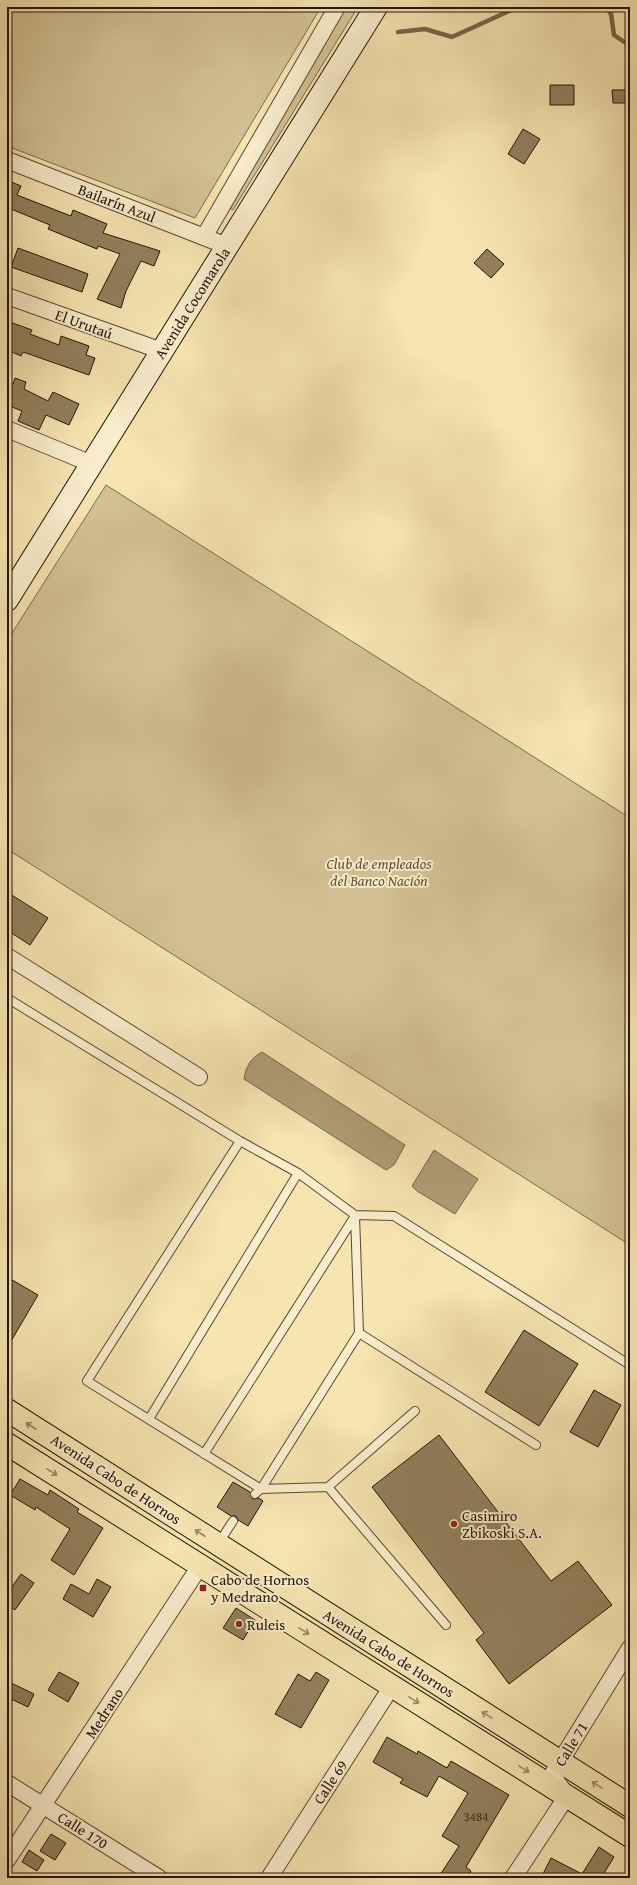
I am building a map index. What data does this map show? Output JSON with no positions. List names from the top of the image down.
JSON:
{
  "streets": {
    "main road": ["Avenida Cocomarola", "Avenida Cabo de Hornos"],
    "street": [
      "Bailarín Azul",
      "El Urutaú",
      "Medrano",
      "Calle 71",
      "Calle 69",
      "Calle 170"
    ]
  },
  "crossings": [
    ["Bailarín Azul", "Avenida Cocomarola"],
    ["Avenida Cocomarola", "El Urutaú"],
    ["Avenida Cabo de Hornos", "Medrano"],
    ["Avenida Cabo de Hornos", "Calle 71"],
    ["Avenida Cabo de Hornos", "Calle 69"],
    ["Medrano", "Calle 170"]
  ],
  "parks": ["Club de empleados del Banco Nación"],
  "places": {
    "other": ["Casimiro Zbikoski S.A.", "Ruleis"],
    "transit": ["Cabo de Hornos y Medrano"]
  },
  "house_numbers": ["3484"]
}
